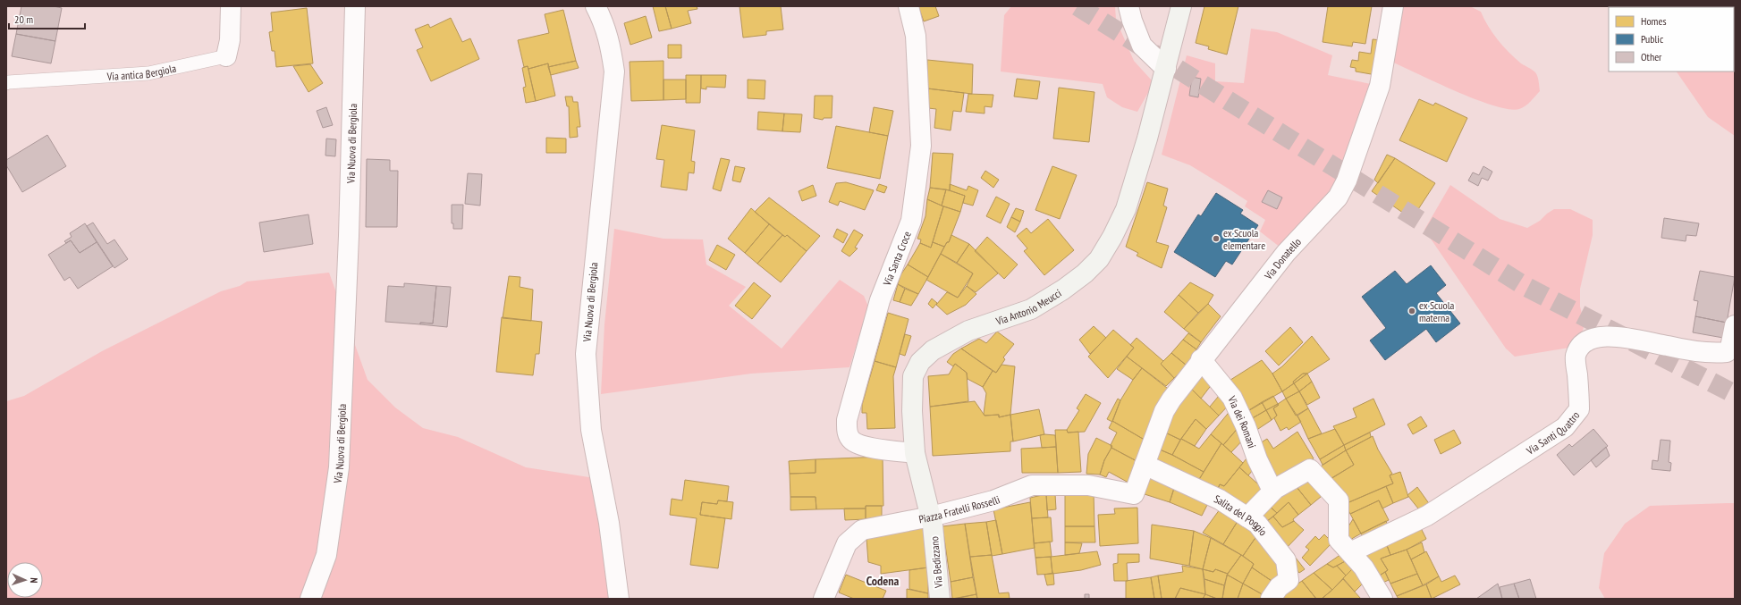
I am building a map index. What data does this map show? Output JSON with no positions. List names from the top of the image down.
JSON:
{
  "streets": {
    "street": [
      "Via antica Bergiola",
      "Via Nuova di Bergiola",
      "Via Santa Croce",
      "Via Donatello",
      "Via Antonio Meucci",
      "Via dei Romani",
      "Via Santi Quattro",
      "Piazza Fratelli Rosselli",
      "Salita del Poggio",
      "Via Bedizzano"
    ]
  },
  "crossings": [
    ["Via Santa Croce", "Via Antonio Meucci"],
    ["Via Donatello", "Via dei Romani"],
    ["Via Donatello", "Piazza Fratelli Rosselli"],
    ["Via Donatello", "Salita del Poggio"],
    ["Via Antonio Meucci", "Piazza Fratelli Rosselli"],
    ["Via Antonio Meucci", "Via Bedizzano"],
    ["Piazza Fratelli Rosselli", "Via Bedizzano"]
  ],
  "districts": ["Codena"],
  "places": ["ex Scuola elementare", "ex Scuola materna"],
  "legend": ["Homes", "Public", "Other"],
  "scale_bar": "20 m",
  "north": "right"
}
